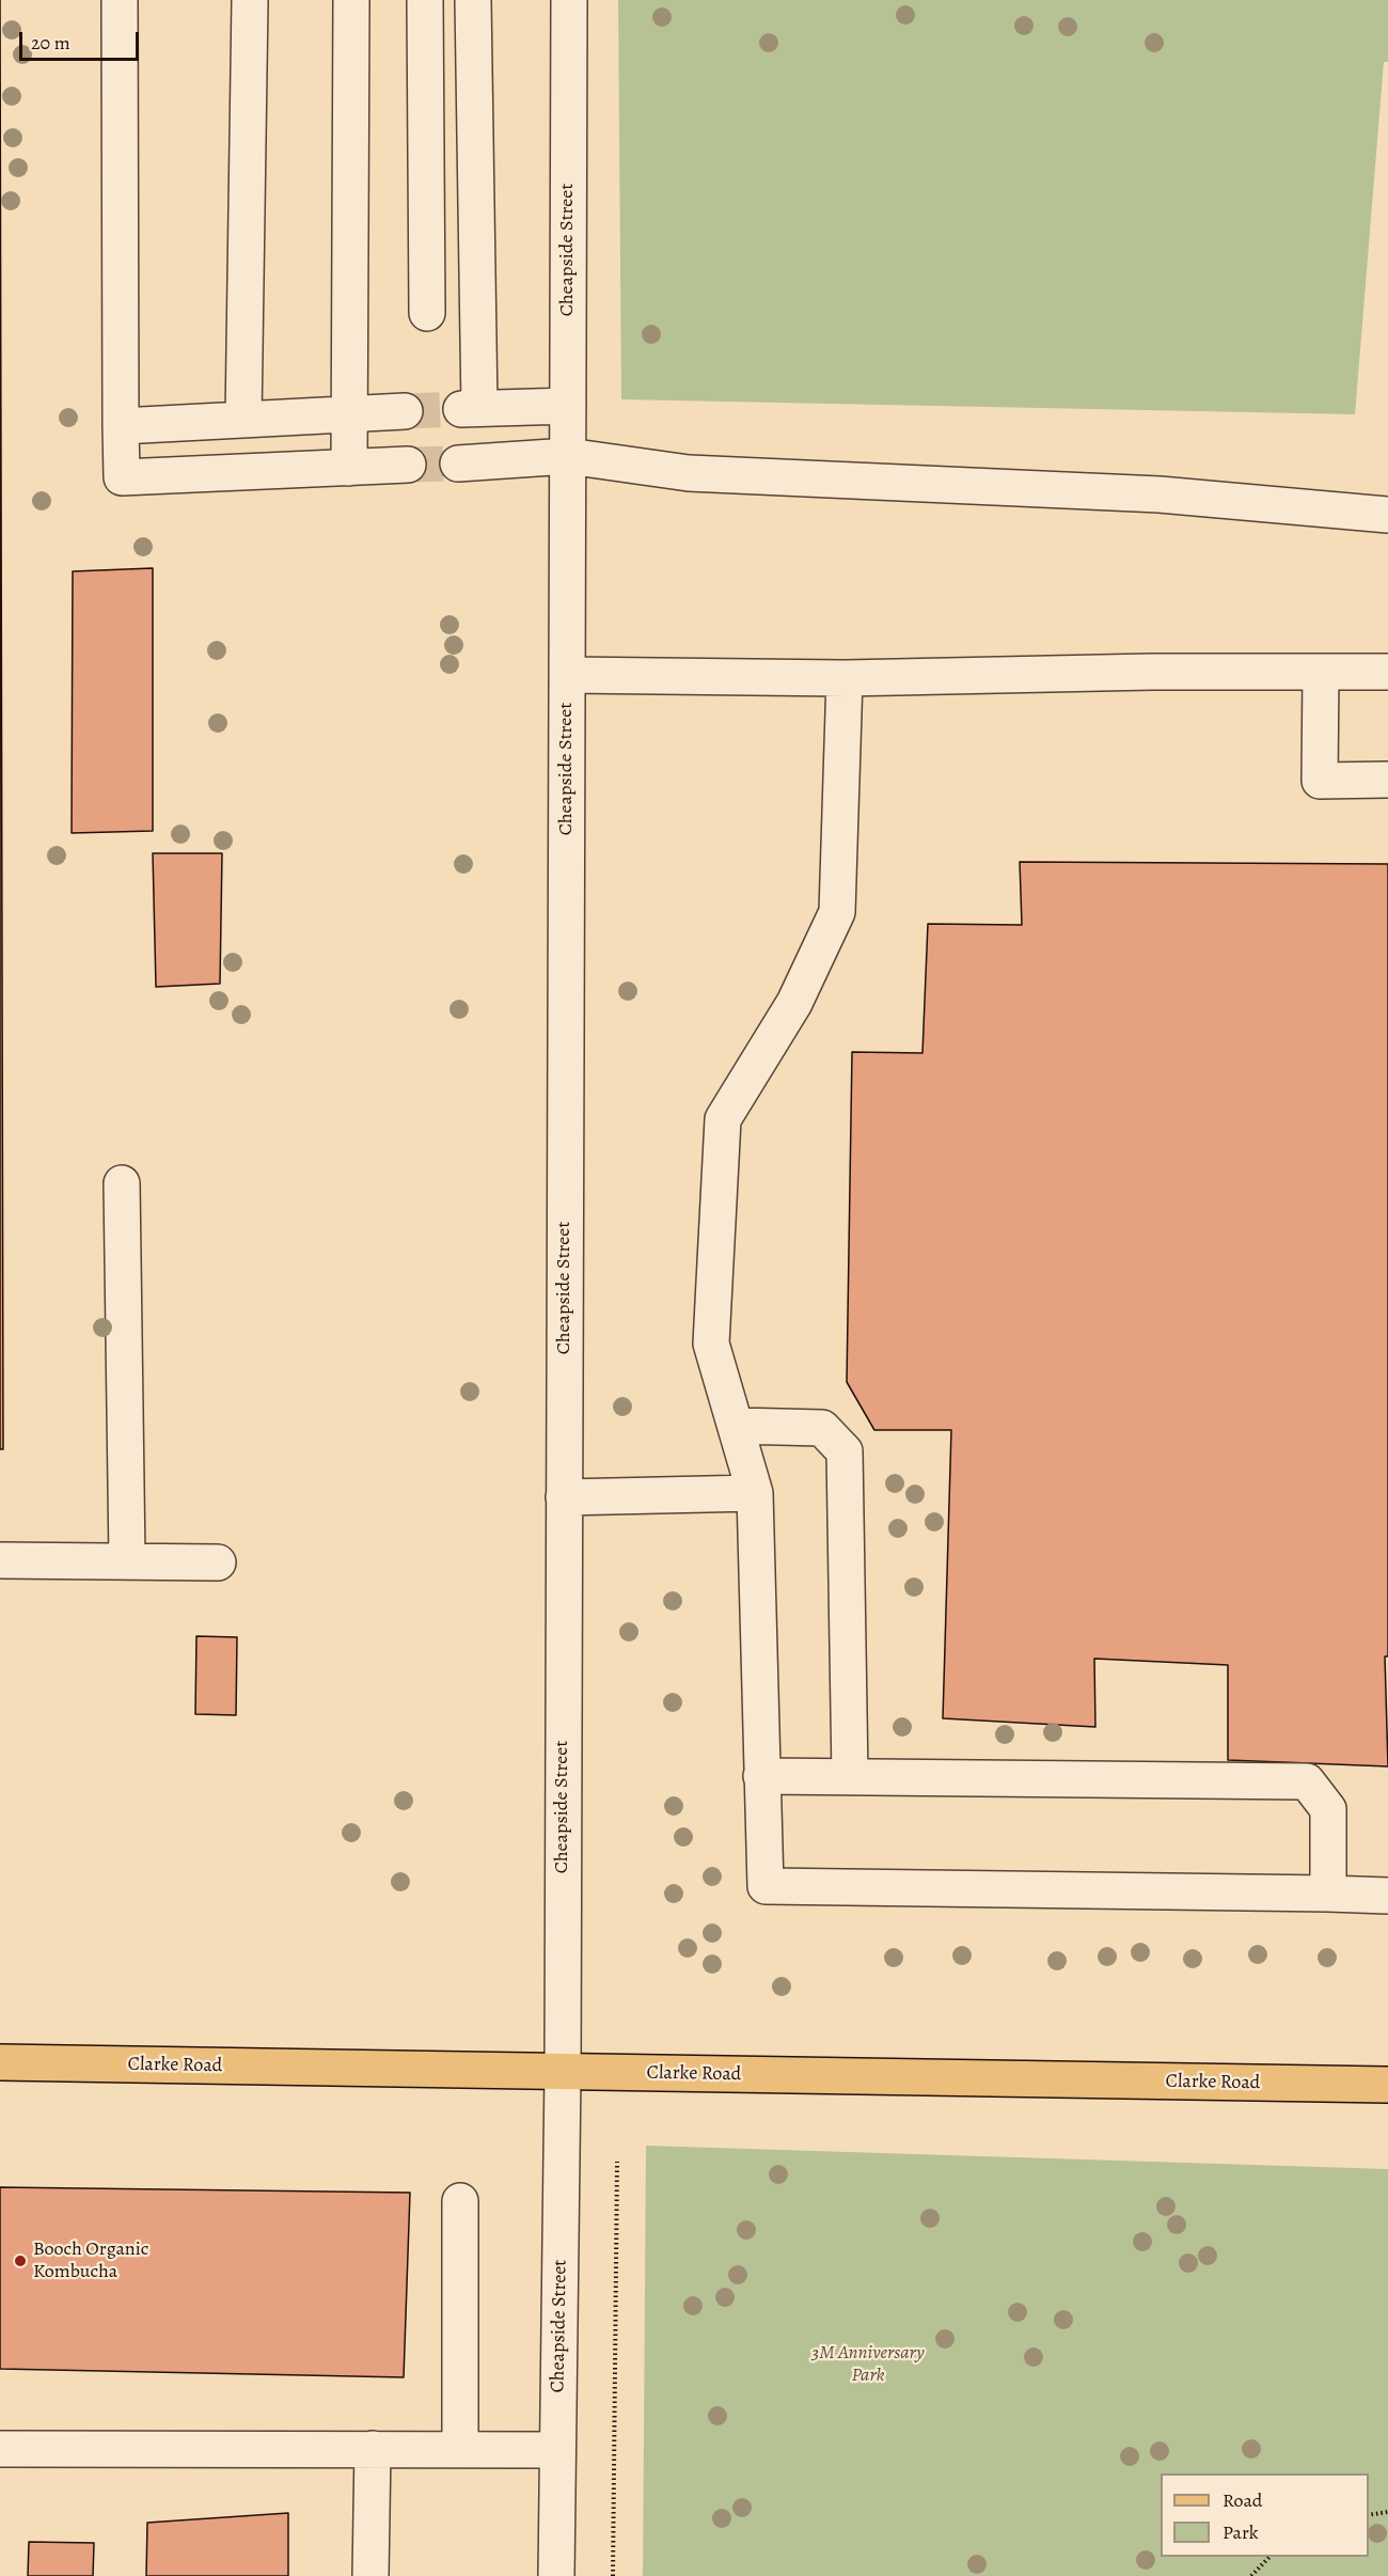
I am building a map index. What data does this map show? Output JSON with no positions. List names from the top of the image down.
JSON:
{
  "streets": {
    "main road": ["Clarke Road"],
    "street": ["Cheapside Street"]
  },
  "crossings": [
    ["Cheapside Street", "Clarke Road"]
  ],
  "parks": ["3M Anniversary Park"],
  "places": ["Booch Organic Kombucha"],
  "legend": ["Road", "Park"],
  "scale_bar": "20 m"
}
